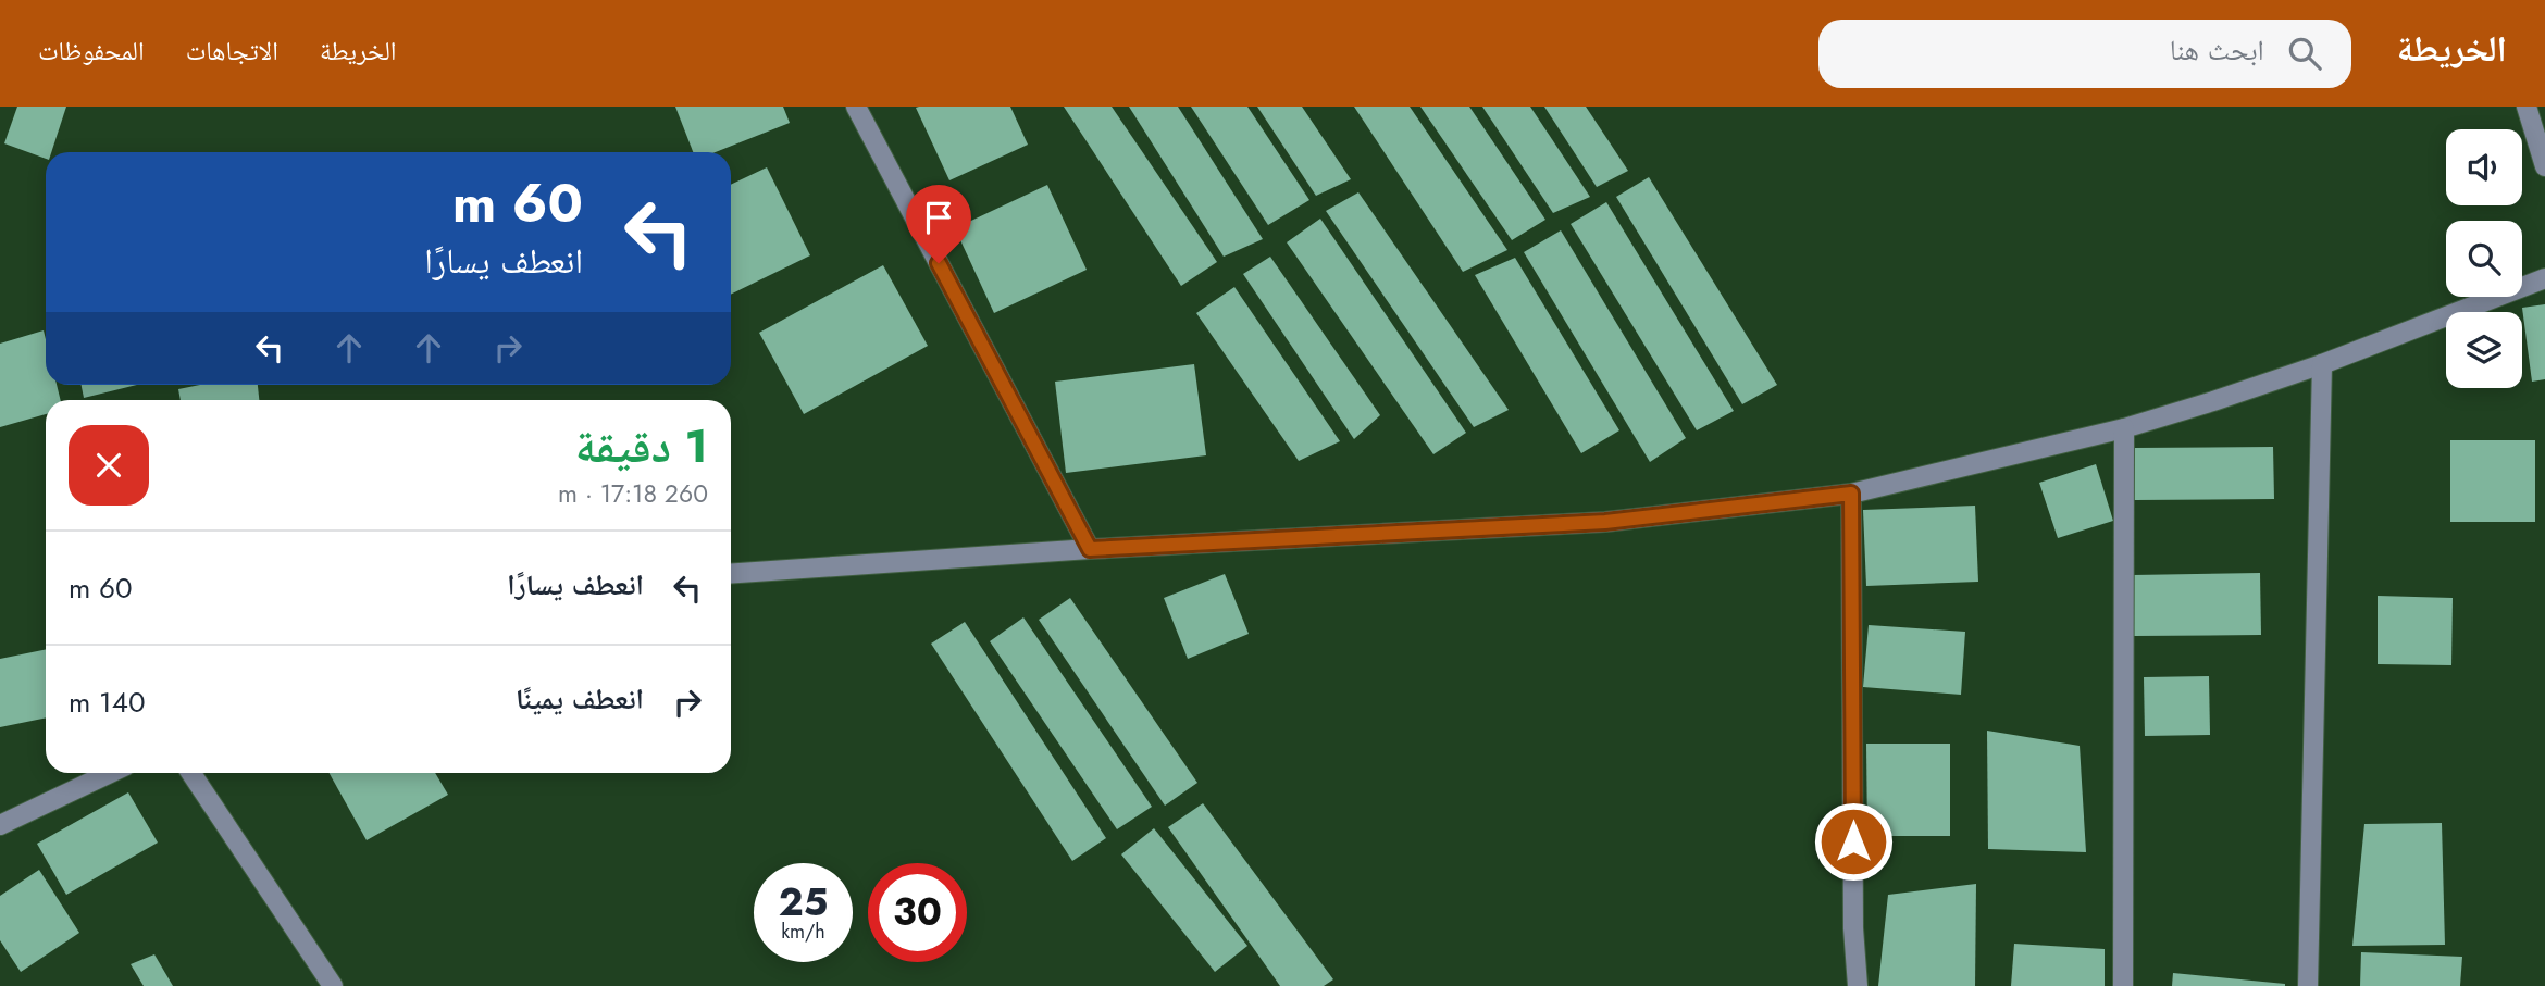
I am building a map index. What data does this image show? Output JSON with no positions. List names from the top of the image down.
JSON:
{
  "page": {
    "header": "الخريطة",
    "search": "ابحث هنا",
    "nav": ["الخريطة", "الاتجاهات", "المحفوظات"],
    "turn": ["60 m", "انعطف يسارًا"],
    "heading": ["1 دقيقة", "260 m · 17:18"],
    "list": [
      {
        "name": "انعطف يسارًا",
        "value": "60 m"
      },
      {
        "name": "انعطف يمينًا",
        "value": "140 m"
      }
    ],
    "speed": "25 km/h",
    "limit": "30"
  }
}
